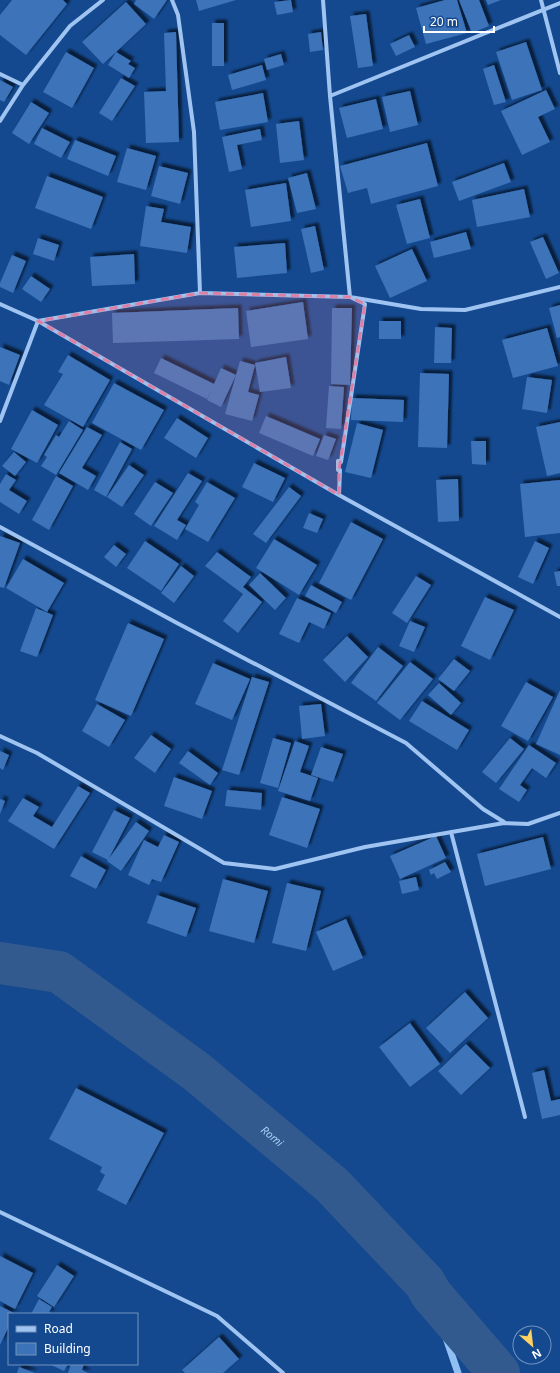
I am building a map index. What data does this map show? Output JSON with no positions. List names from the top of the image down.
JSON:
{
  "water": ["Romi"],
  "legend": ["Road", "Building"],
  "scale_bar": "20 m",
  "north": "bottom right"
}
